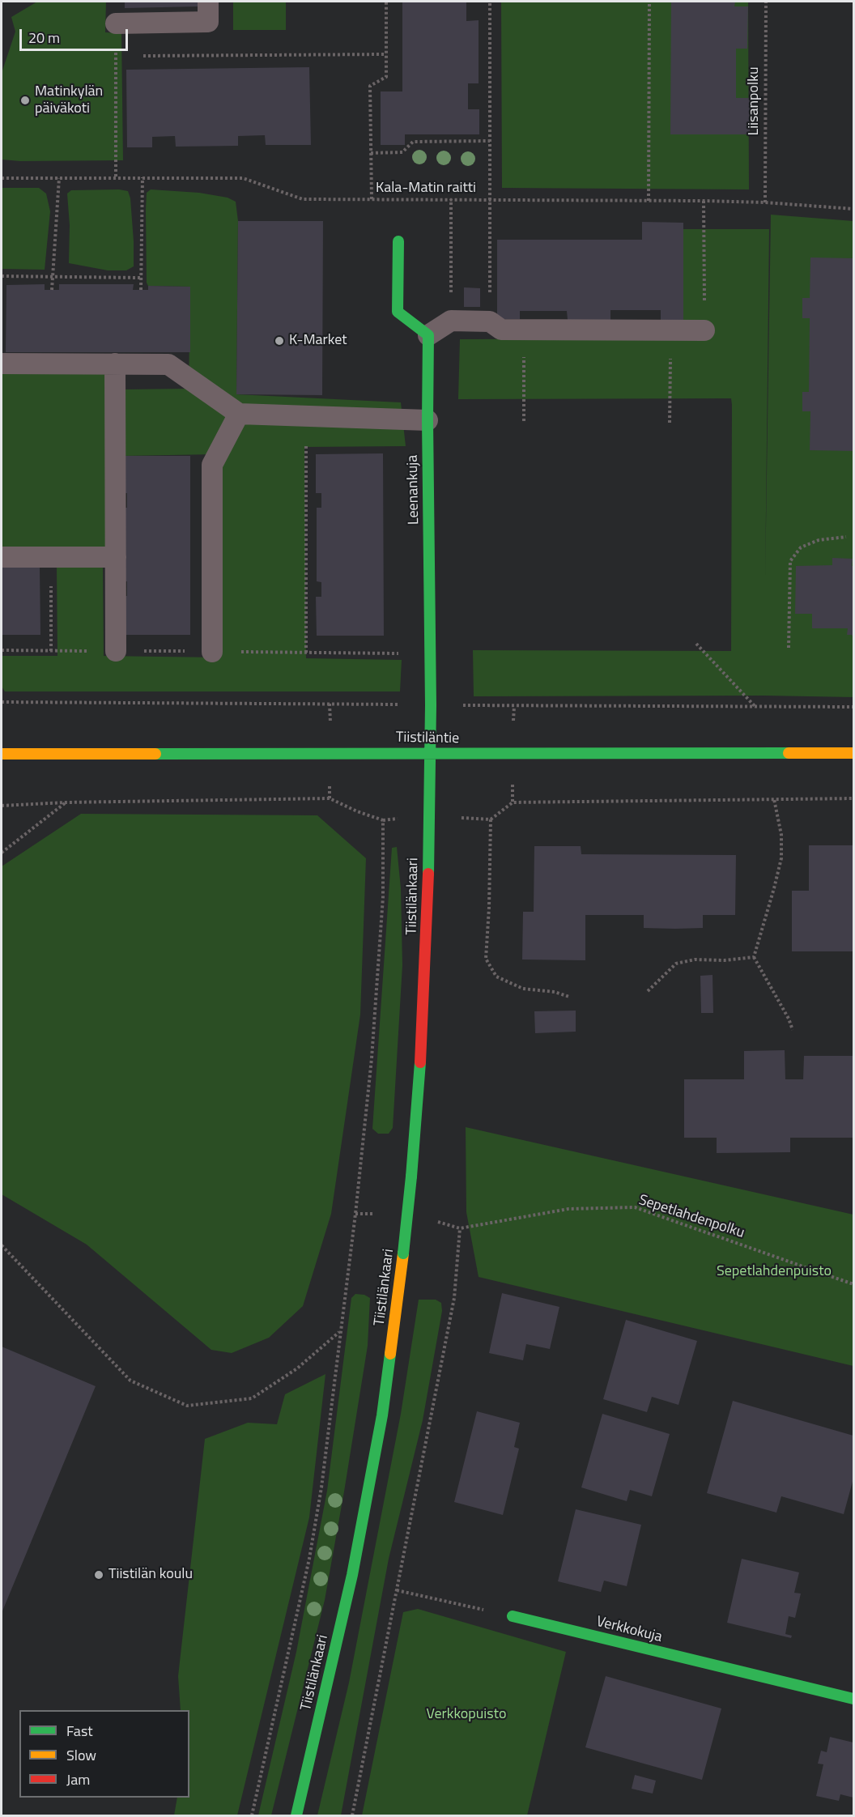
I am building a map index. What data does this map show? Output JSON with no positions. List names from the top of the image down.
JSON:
{
  "streets": {
    "street": [
      "Leenankuja",
      "Tiistiläntie",
      "Tiistilänkaari",
      "Verkkokuja"
    ],
    "path": ["Liisanpolku", "Kala-Matin raitti", "Sepetlahdenpolku"]
  },
  "crossings": [
    ["Liisanpolku", "Kala-Matin raitti"],
    ["Leenankuja", "Tiistiläntie"],
    ["Leenankuja", "Tiistilänkaari"],
    ["Tiistiläntie", "Tiistilänkaari"]
  ],
  "parks": ["Sepetlahdenpuisto", "Verkkopuisto"],
  "places": ["Matinkylän päiväkoti", "K-Market", "Tiistilän koulu"],
  "legend": ["Fast", "Slow", "Jam"],
  "scale_bar": "20 m"
}
